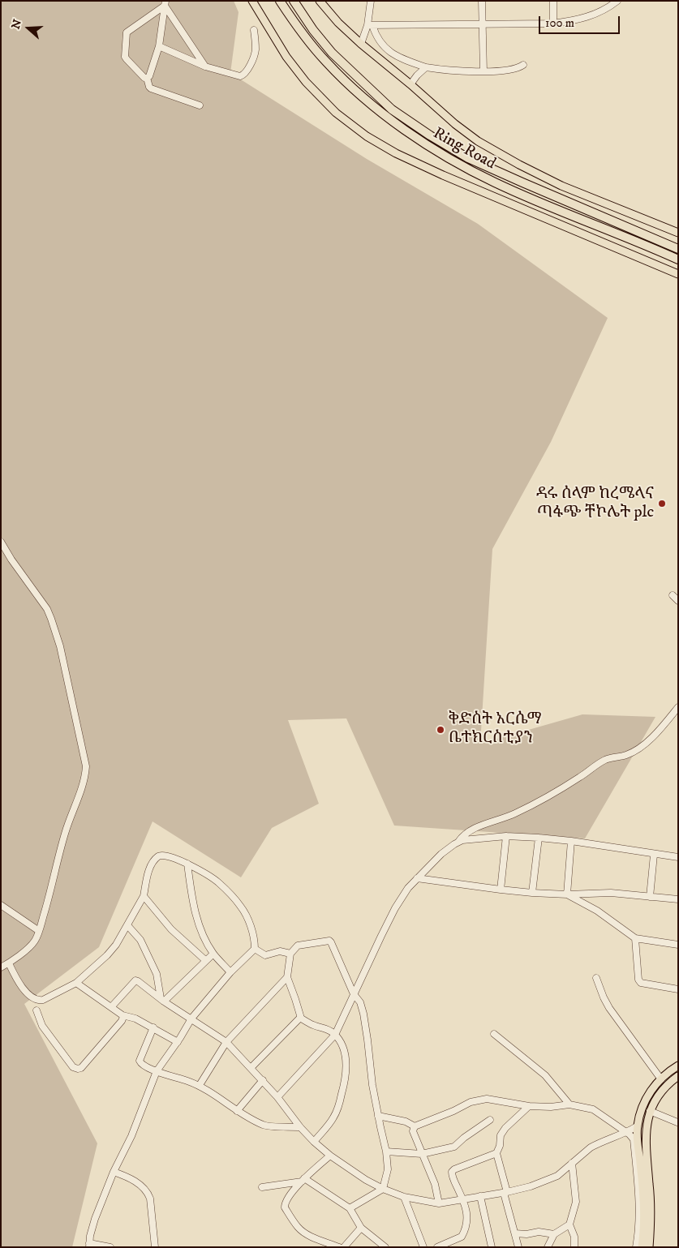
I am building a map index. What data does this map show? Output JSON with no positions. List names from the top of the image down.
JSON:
{
  "streets": {
    "highway": ["Ring Road"]
  },
  "places": ["ዳሩ ሰላም ከረሜላና ጣፋጭ ቸኮሌት plc", "ቅድስት አርሴማ ቤተክርስቲያን"],
  "scale_bar": "100 m",
  "north": "left"
}
